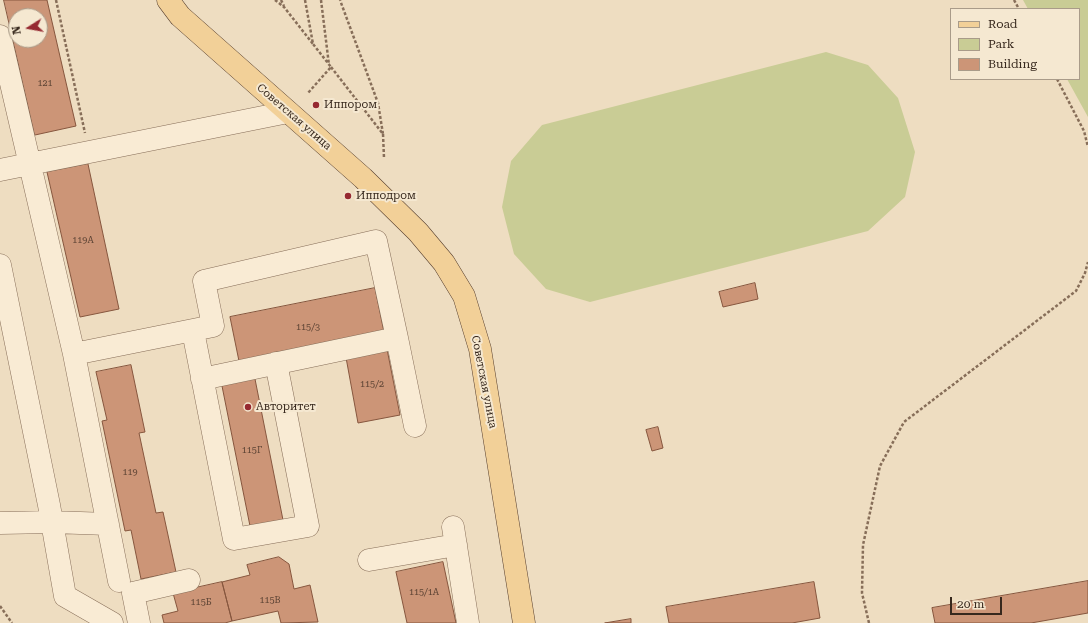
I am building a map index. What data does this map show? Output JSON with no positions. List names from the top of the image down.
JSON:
{
  "streets": {
    "main road": ["Советская улица"]
  },
  "places": ["Иппором", "Ипподром", "Авторитет"],
  "house_numbers": [
    "121",
    "119А",
    "115/3",
    "115/2",
    "115Г",
    "119",
    "115/1А",
    "115В",
    "115Б"
  ],
  "legend": ["Road", "Park", "Building"],
  "scale_bar": "20 m",
  "north": "left"
}
